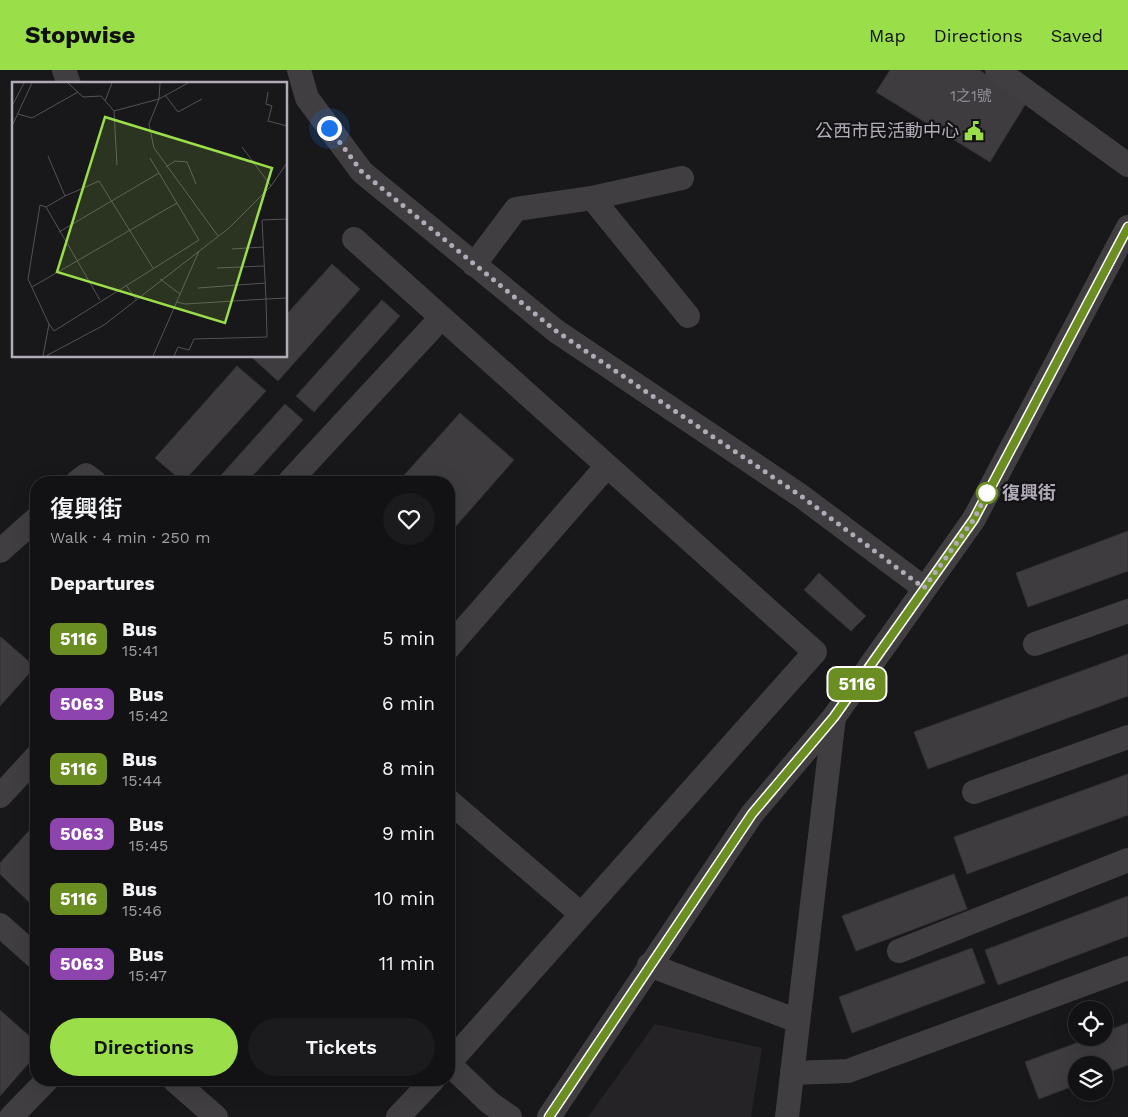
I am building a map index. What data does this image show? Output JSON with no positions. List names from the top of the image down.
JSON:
{
  "places": {
    "public building": ["公西市民活動中心"],
    "other": ["復興街"]
  },
  "lines": ["bus line 5116"],
  "house_numbers": ["1之1號"],
  "page": {
    "header": "Stopwise",
    "nav": ["Map", "Directions", "Saved"],
    "on_map": "5116",
    "heading": [
      ["復興街", "Walk · 4 min · 250 m"],
      "Departures"
    ],
    "list": [
      {
        "mark": "5116",
        "name": "Bus",
        "note": "15:41",
        "value": "5 min"
      },
      {
        "mark": "5063",
        "name": "Bus",
        "note": "15:42",
        "value": "6 min"
      },
      {
        "mark": "5116",
        "name": "Bus",
        "note": "15:44",
        "value": "8 min"
      },
      {
        "mark": "5063",
        "name": "Bus",
        "note": "15:45",
        "value": "9 min"
      },
      {
        "mark": "5116",
        "name": "Bus",
        "note": "15:46",
        "value": "10 min"
      },
      {
        "mark": "5063",
        "name": "Bus",
        "note": "15:47",
        "value": "11 min"
      }
    ],
    "buttons": ["Directions", "Tickets"]
  }
}
